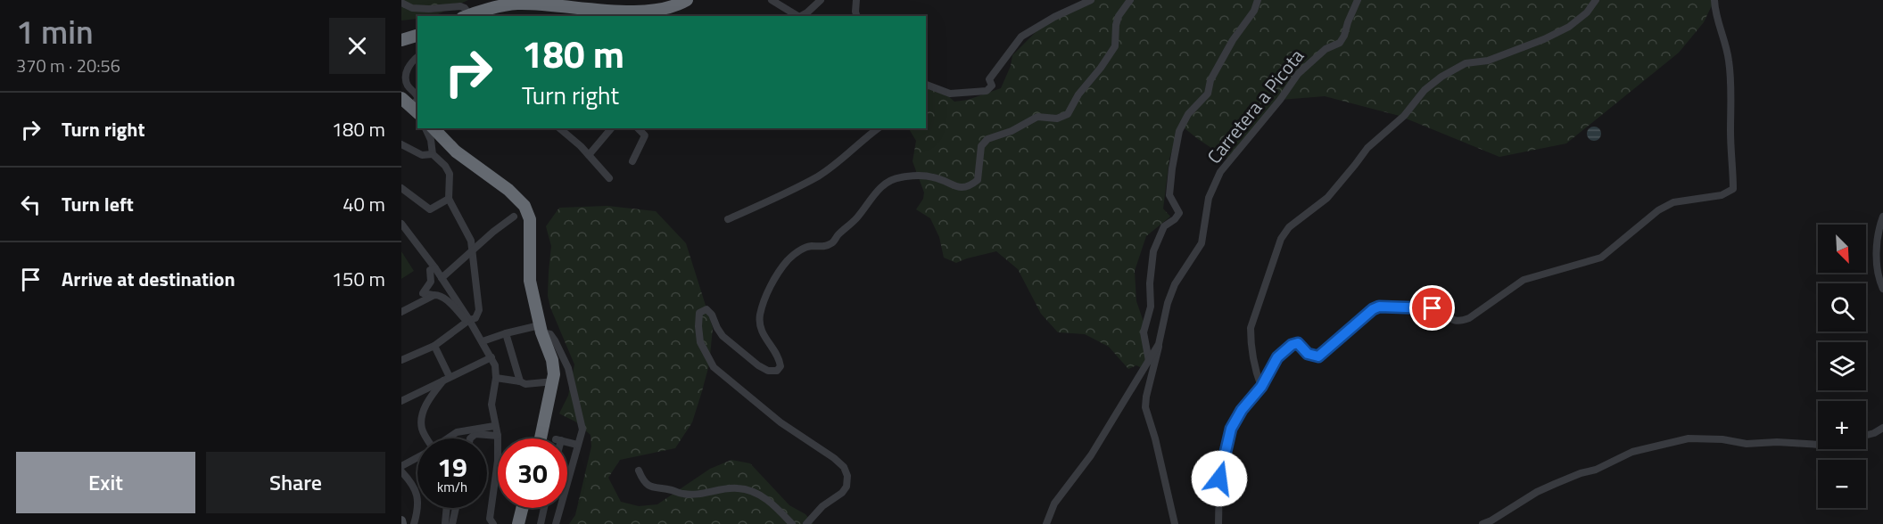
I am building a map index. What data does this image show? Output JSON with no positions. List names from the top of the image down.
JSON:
{
  "streets": {
    "street": ["Carretera a Picota"]
  },
  "north": "bottom right",
  "page": {
    "heading": ["1 min", "370 m · 20:56"],
    "turn": ["180 m", "Turn right"],
    "list": [
      {
        "name": "Turn right",
        "value": "180 m"
      },
      {
        "name": "Turn left",
        "value": "40 m"
      },
      {
        "name": "Arrive at destination",
        "value": "150 m"
      }
    ],
    "map_buttons": ["+", "−"],
    "speed": "19 km/h",
    "limit": "30",
    "buttons": ["Exit", "Share"]
  }
}
